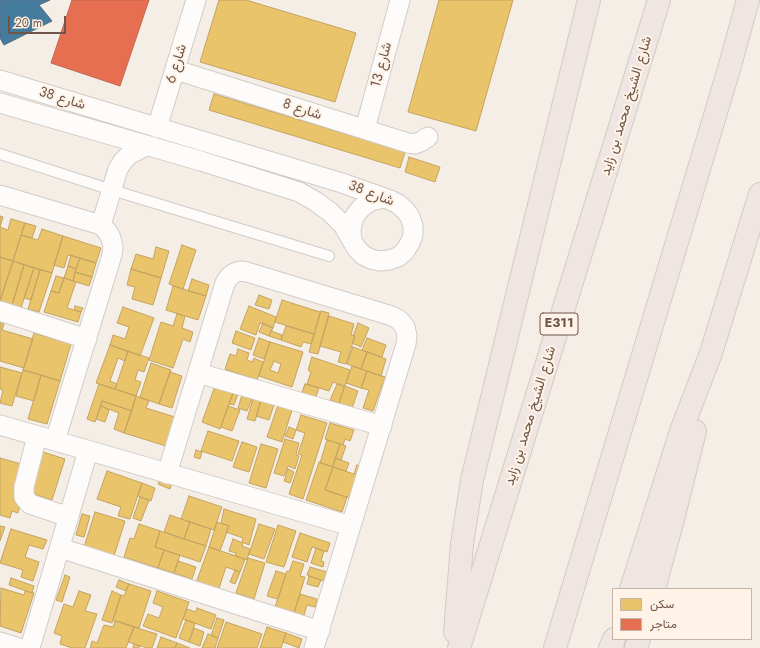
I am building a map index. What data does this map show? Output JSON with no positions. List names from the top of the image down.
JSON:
{
  "streets": {
    "highway": ["شارع الشيخ محمد بن زايد", "E311"],
    "street": [
      "شارع 6",
      "شارع 13",
      "شارع 38",
      "شارع 8"
    ]
  },
  "crossings": [
    ["شارع 6", "شارع 38"],
    ["شارع 6", "شارع 8"],
    ["شارع 13", "شارع 8"]
  ],
  "legend": ["سكن", "متاجر"],
  "scale_bar": "20 m"
}
